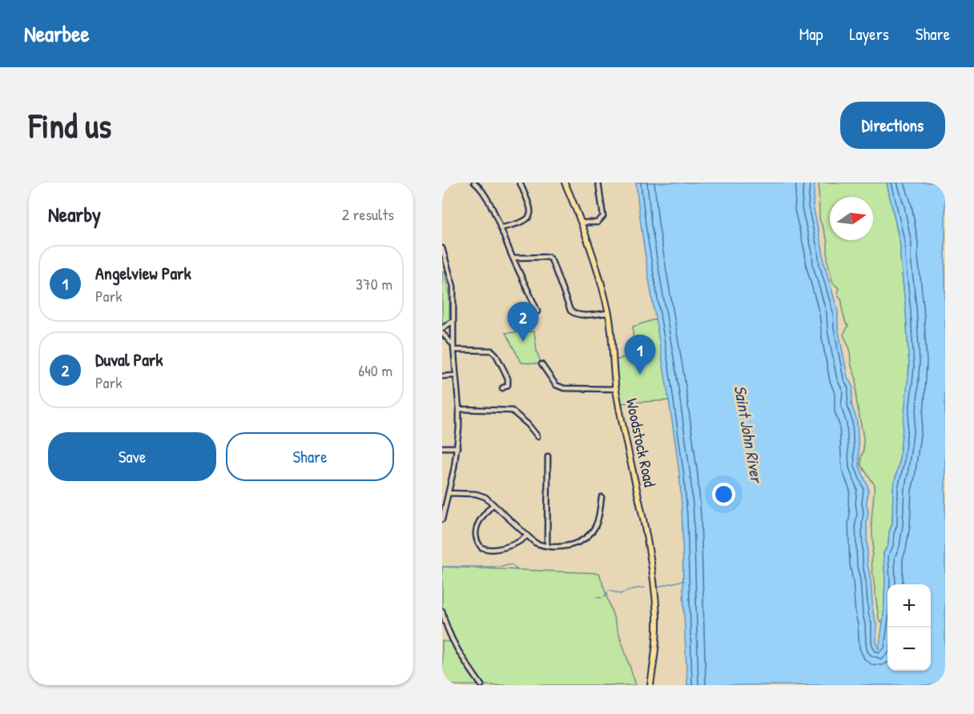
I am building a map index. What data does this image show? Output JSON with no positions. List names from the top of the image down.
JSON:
{
  "streets": {
    "main road": ["Woodstock Road"]
  },
  "water": ["Saint John River"],
  "north": "right",
  "page": {
    "header": "Nearbee",
    "nav": ["Map", "Layers", "Share"],
    "buttons": [
      "Directions",
      ["Save", "Share"]
    ],
    "title": "Find us",
    "heading": ["Nearby", "2 results"],
    "list": [
      {
        "mark": "1",
        "name": "Angelview Park",
        "note": "Park",
        "value": "370 m"
      },
      {
        "mark": "2",
        "name": "Duval Park",
        "note": "Park",
        "value": "640 m"
      }
    ],
    "pins": ["2", "1"],
    "map_buttons": ["+", "−"]
  }
}
